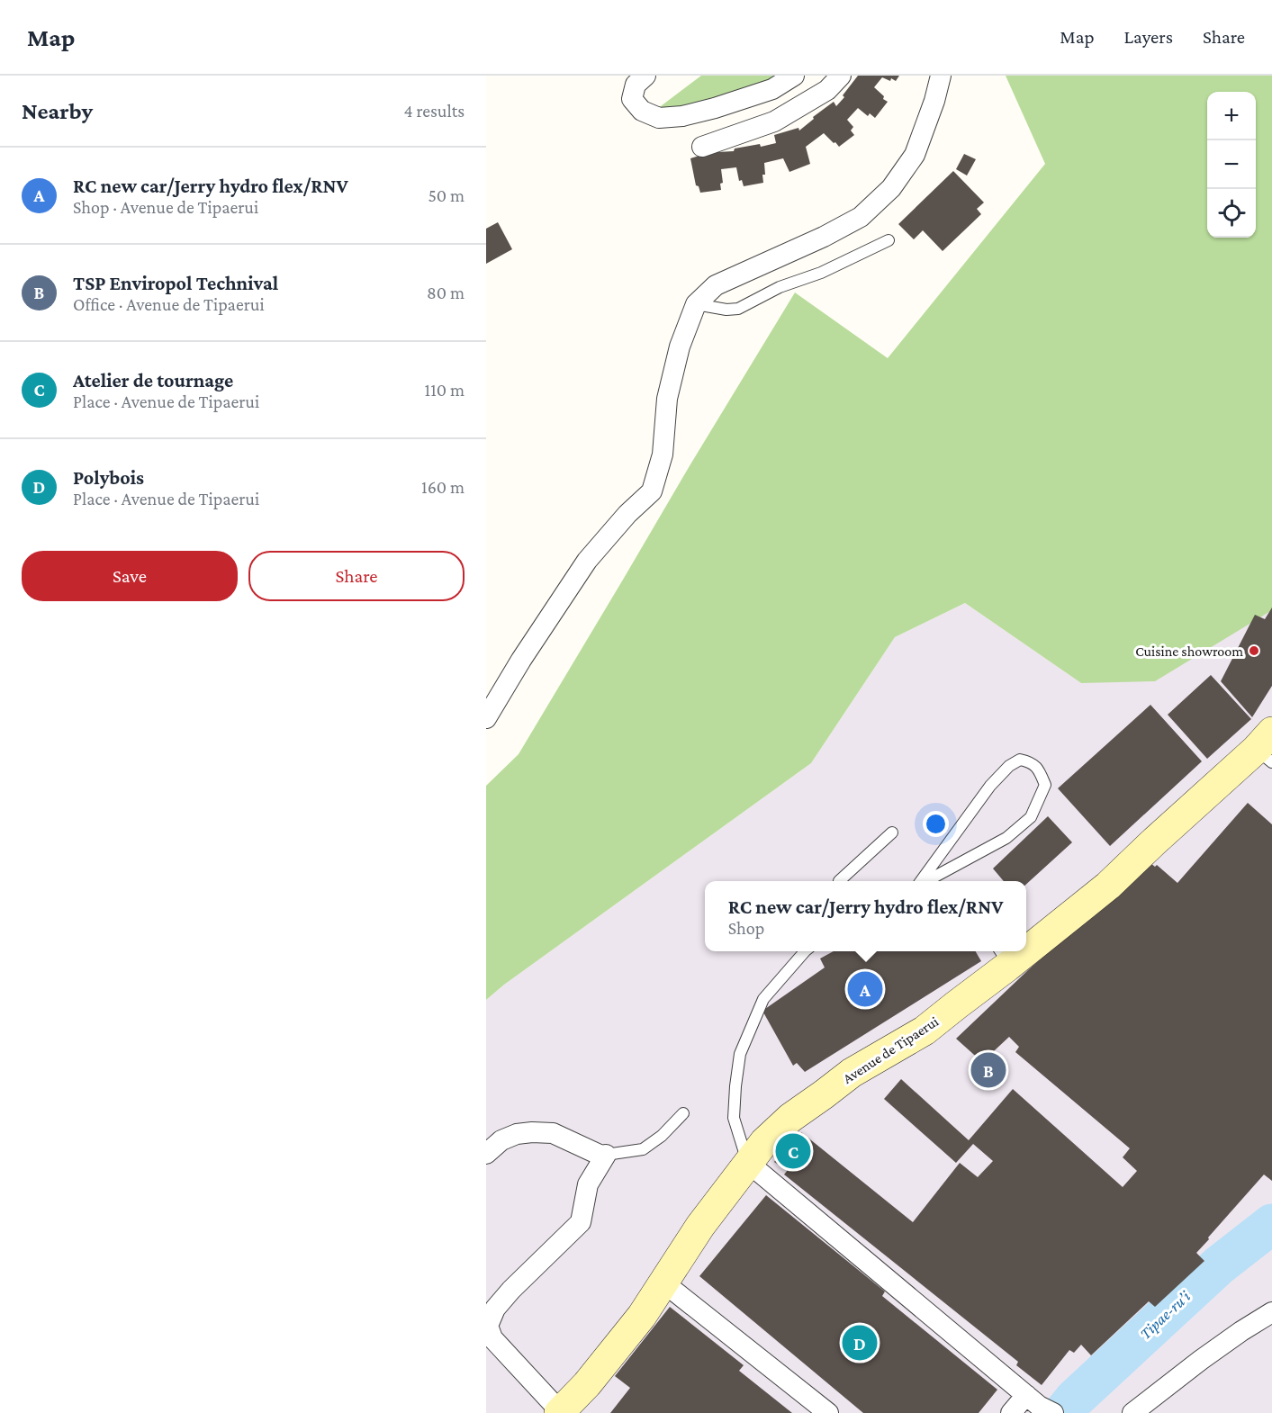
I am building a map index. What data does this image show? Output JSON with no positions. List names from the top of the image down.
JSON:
{
  "streets": {
    "main road": ["Avenue de Tipaerui"]
  },
  "water": ["Tipae-ru’i"],
  "places": ["Cuisine showroom"],
  "page": {
    "header": "Map",
    "nav": ["Map", "Layers", "Share"],
    "heading": ["Nearby", "4 results"],
    "map_buttons": ["+", "−"],
    "list": [
      {
        "mark": "A",
        "name": "RC new car/Jerry hydro flex/RNV",
        "note": "Shop · Avenue de Tipaerui",
        "value": "50 m"
      },
      {
        "mark": "B",
        "name": "TSP Enviropol Technival",
        "note": "Office · Avenue de Tipaerui",
        "value": "80 m"
      },
      {
        "mark": "C",
        "name": "Atelier de tournage",
        "note": "Place · Avenue de Tipaerui",
        "value": "110 m"
      },
      {
        "mark": "D",
        "name": "Polybois",
        "note": "Place · Avenue de Tipaerui",
        "value": "160 m"
      }
    ],
    "buttons": ["Save", "Share"],
    "popup": ["RC new car/Jerry hydro flex/RNV", "Shop"],
    "pins": [
      "A",
      "B",
      "C",
      "D"
    ]
  }
}
